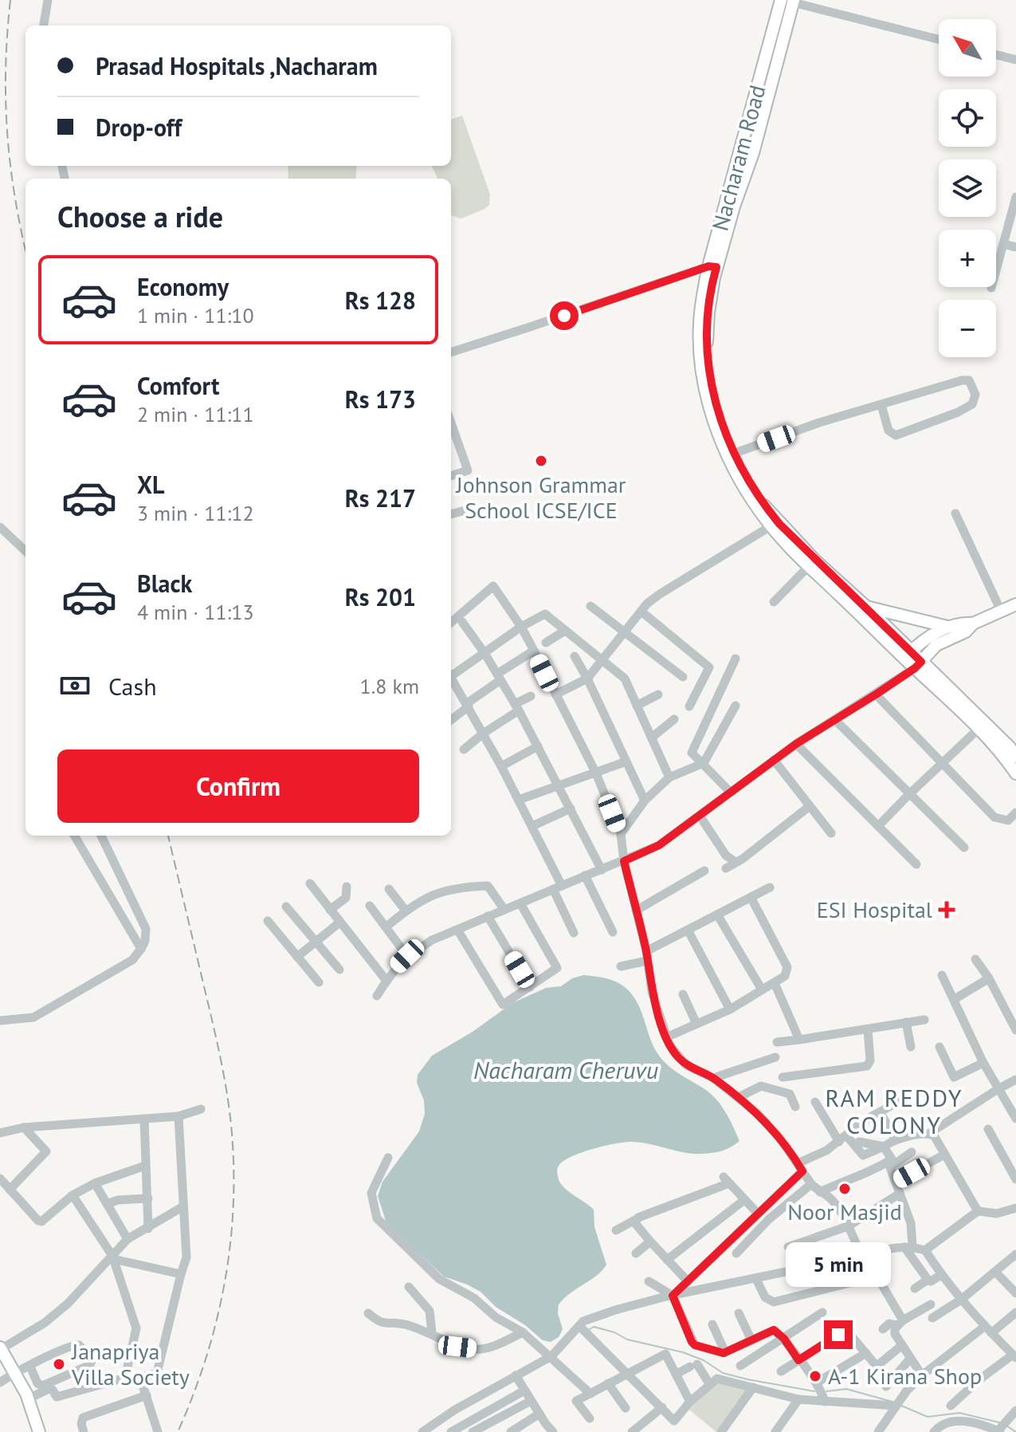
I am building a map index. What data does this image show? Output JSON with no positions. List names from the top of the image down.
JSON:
{
  "streets": {
    "main road": ["Nacharam Road"]
  },
  "districts": ["RAM REDDY COLONY"],
  "water": ["Nacharam Cheruvu"],
  "places": {
    "other": [
      "Johnson Grammar School ICSE/ICE",
      "Noor Masjid",
      "Janapriya Villa Society",
      "A-1 Kirana Shop"
    ],
    "health": ["ESI Hospital"]
  },
  "north": "top left",
  "page": {
    "map_buttons": ["+", "−"],
    "banner": ["Prasad Hospitals ,Nacharam", "Drop-off"],
    "heading": "Choose a ride",
    "list": [
      {
        "name": "Economy",
        "note": "1 min · 11:10",
        "value": "Rs 128"
      },
      {
        "name": "Comfort",
        "note": "2 min · 11:11",
        "value": "Rs 173"
      },
      {
        "name": "XL",
        "note": "3 min · 11:12",
        "value": "Rs 217"
      },
      {
        "name": "Black",
        "note": "4 min · 11:13",
        "value": "Rs 201"
      }
    ],
    "pay": ["Cash", "1.8 km"],
    "buttons": "Confirm",
    "bubble": "5 min"
  }
}
